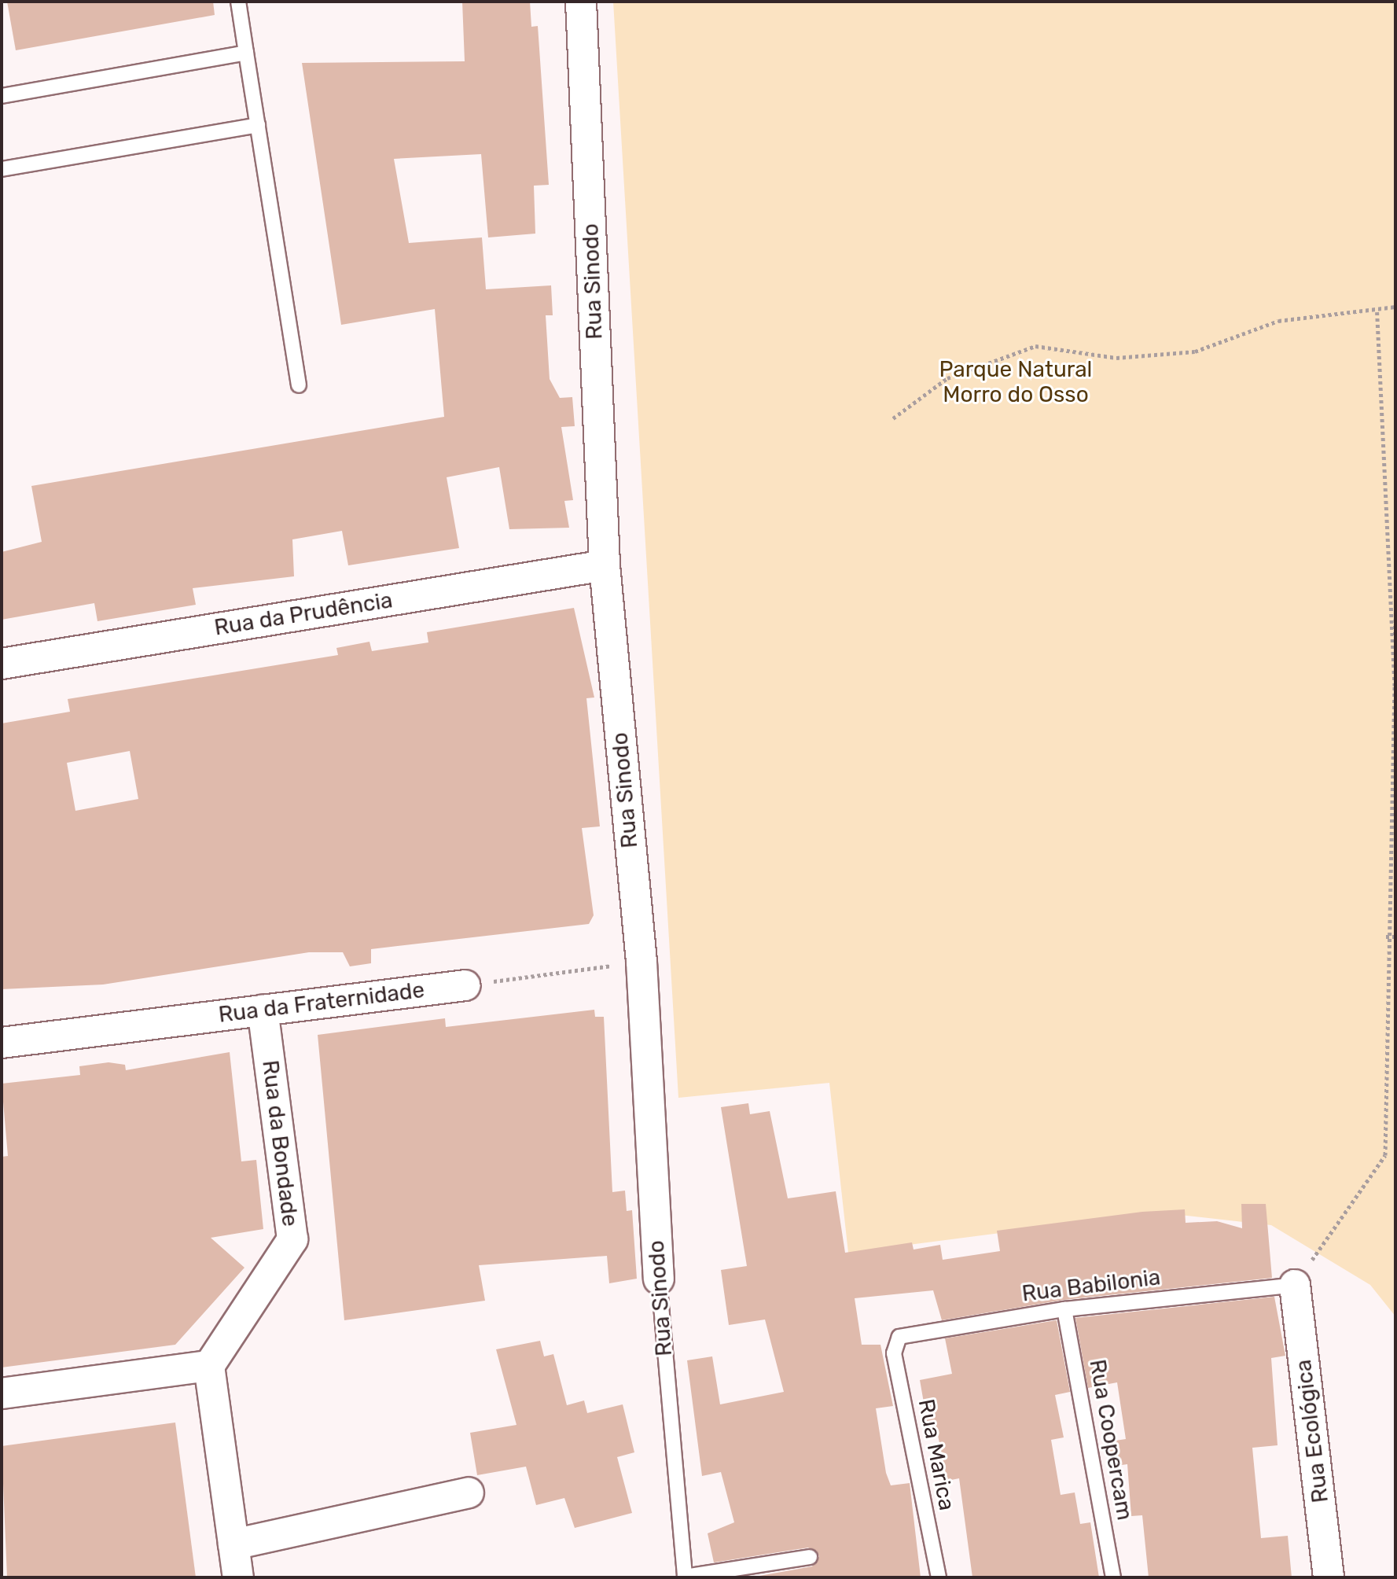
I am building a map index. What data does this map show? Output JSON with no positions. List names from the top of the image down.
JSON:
{
  "streets": {
    "street": [
      "Rua Sinodo",
      "Rua da Prudência",
      "Rua da Fraternidade",
      "Rua da Bondade",
      "Rua Ecológica"
    ],
    "lane": ["Rua Babilonia", "Rua Coopercam", "Rua Marica"]
  },
  "crossings": [
    ["Rua Sinodo", "Rua da Prudência"],
    ["Rua da Fraternidade", "Rua da Bondade"],
    ["Rua Babilonia", "Rua Ecológica"],
    ["Rua Babilonia", "Rua Coopercam"],
    ["Rua Babilonia", "Rua Marica"]
  ],
  "parks": ["Parque Natural Morro do Osso"]
}
